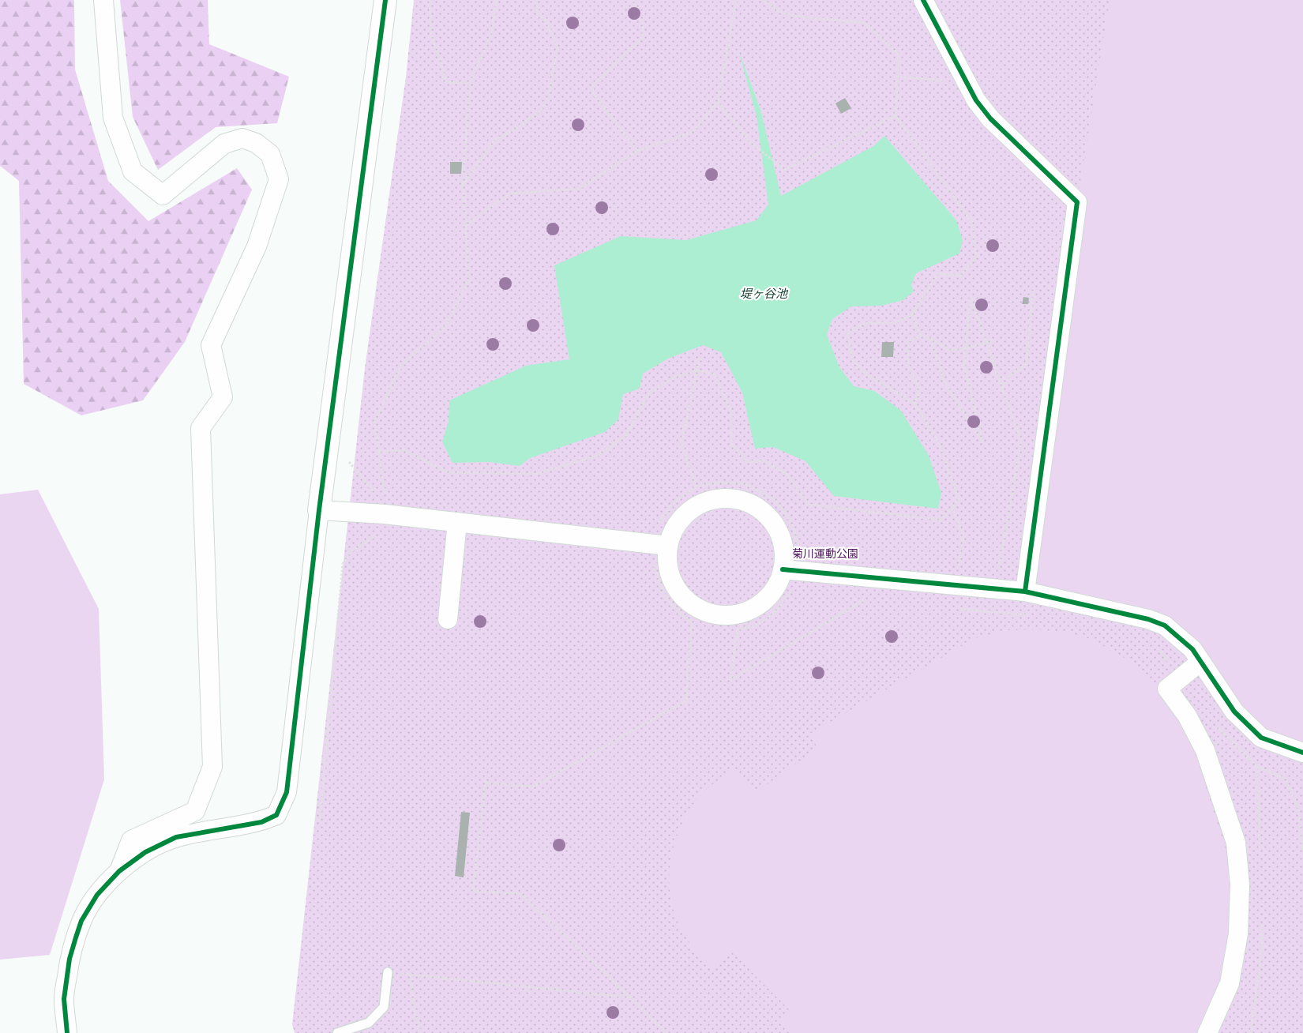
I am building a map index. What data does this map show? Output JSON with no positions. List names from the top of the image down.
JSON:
{
  "water": ["堤ヶ谷池"],
  "parks": ["菊川運動公園"]
}
